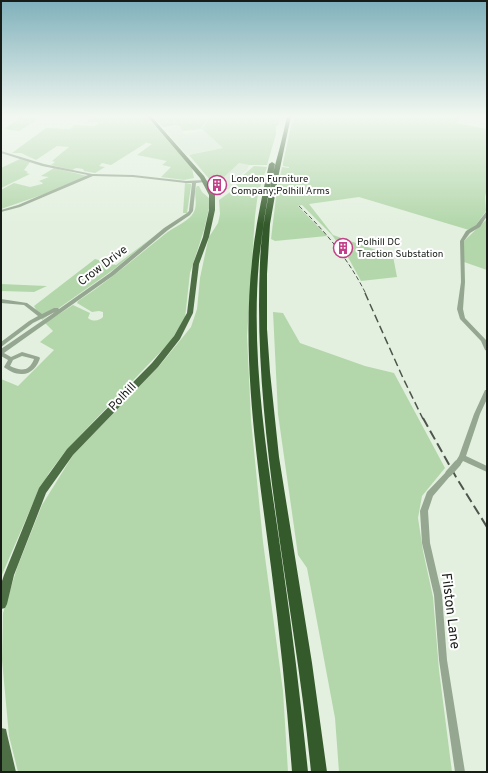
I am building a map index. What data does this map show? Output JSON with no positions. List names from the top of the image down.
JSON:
{
  "streets": {
    "main road": ["Polhill"],
    "street": ["Crow Drive", "Filston Lane"]
  },
  "places": {
    "building": ["London Furniture Company;Polhill Arms", "Polhill DC Traction Substation"]
  }
}
